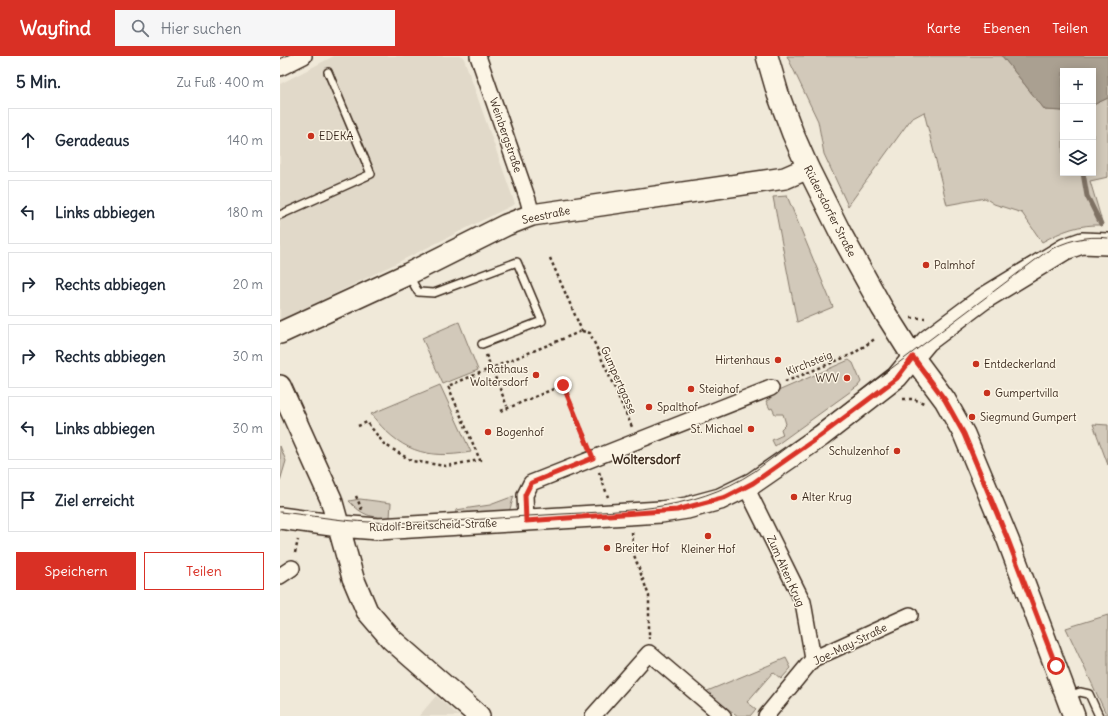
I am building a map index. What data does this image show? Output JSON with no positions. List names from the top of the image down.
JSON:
{
  "streets": {
    "street": [
      "Weinbergstraße",
      "Rüdersdorfer Straße",
      "Seestraße",
      "Rudolf-Breitscheid-Straße",
      "Zum Alten Krug",
      "Joe-May-Straße"
    ],
    "path": ["Kirchsteig", "Gumpertgasse"]
  },
  "crossings": [
    ["Weinbergstraße", "Seestraße"],
    ["Rüdersdorfer Straße", "Seestraße"],
    ["Rüdersdorfer Straße", "Rudolf-Breitscheid-Straße"],
    ["Rudolf-Breitscheid-Straße", "Zum Alten Krug"],
    ["Zum Alten Krug", "Joe-May-Straße"]
  ],
  "districts": ["Woltersdorf"],
  "places": [
    "EDEKA",
    "Palmhof",
    "Hirtenhaus",
    "Entdeckerland",
    "Rathaus Woltersdorf",
    "WVV",
    "Steighof",
    "Gumpertvilla",
    "Spalthof",
    "Siegmund Gumpert",
    "St. Michael",
    "Bogenhof",
    "Schulzenhof",
    "Alter Krug",
    "Kleiner Hof",
    "Breiter Hof"
  ],
  "page": {
    "header": "Wayfind",
    "search": "Hier suchen",
    "nav": ["Karte", "Ebenen", "Teilen"],
    "heading": ["5 Min.", "Zu Fuß · 400 m"],
    "map_buttons": ["+", "−"],
    "list": [
      ["Geradeaus", "140 m"],
      ["Links abbiegen", "180 m"],
      ["Rechts abbiegen", "20 m"],
      ["Rechts abbiegen", "30 m"],
      ["Links abbiegen", "30 m"],
      "Ziel erreicht"
    ],
    "buttons": ["Speichern", "Teilen"]
  }
}
